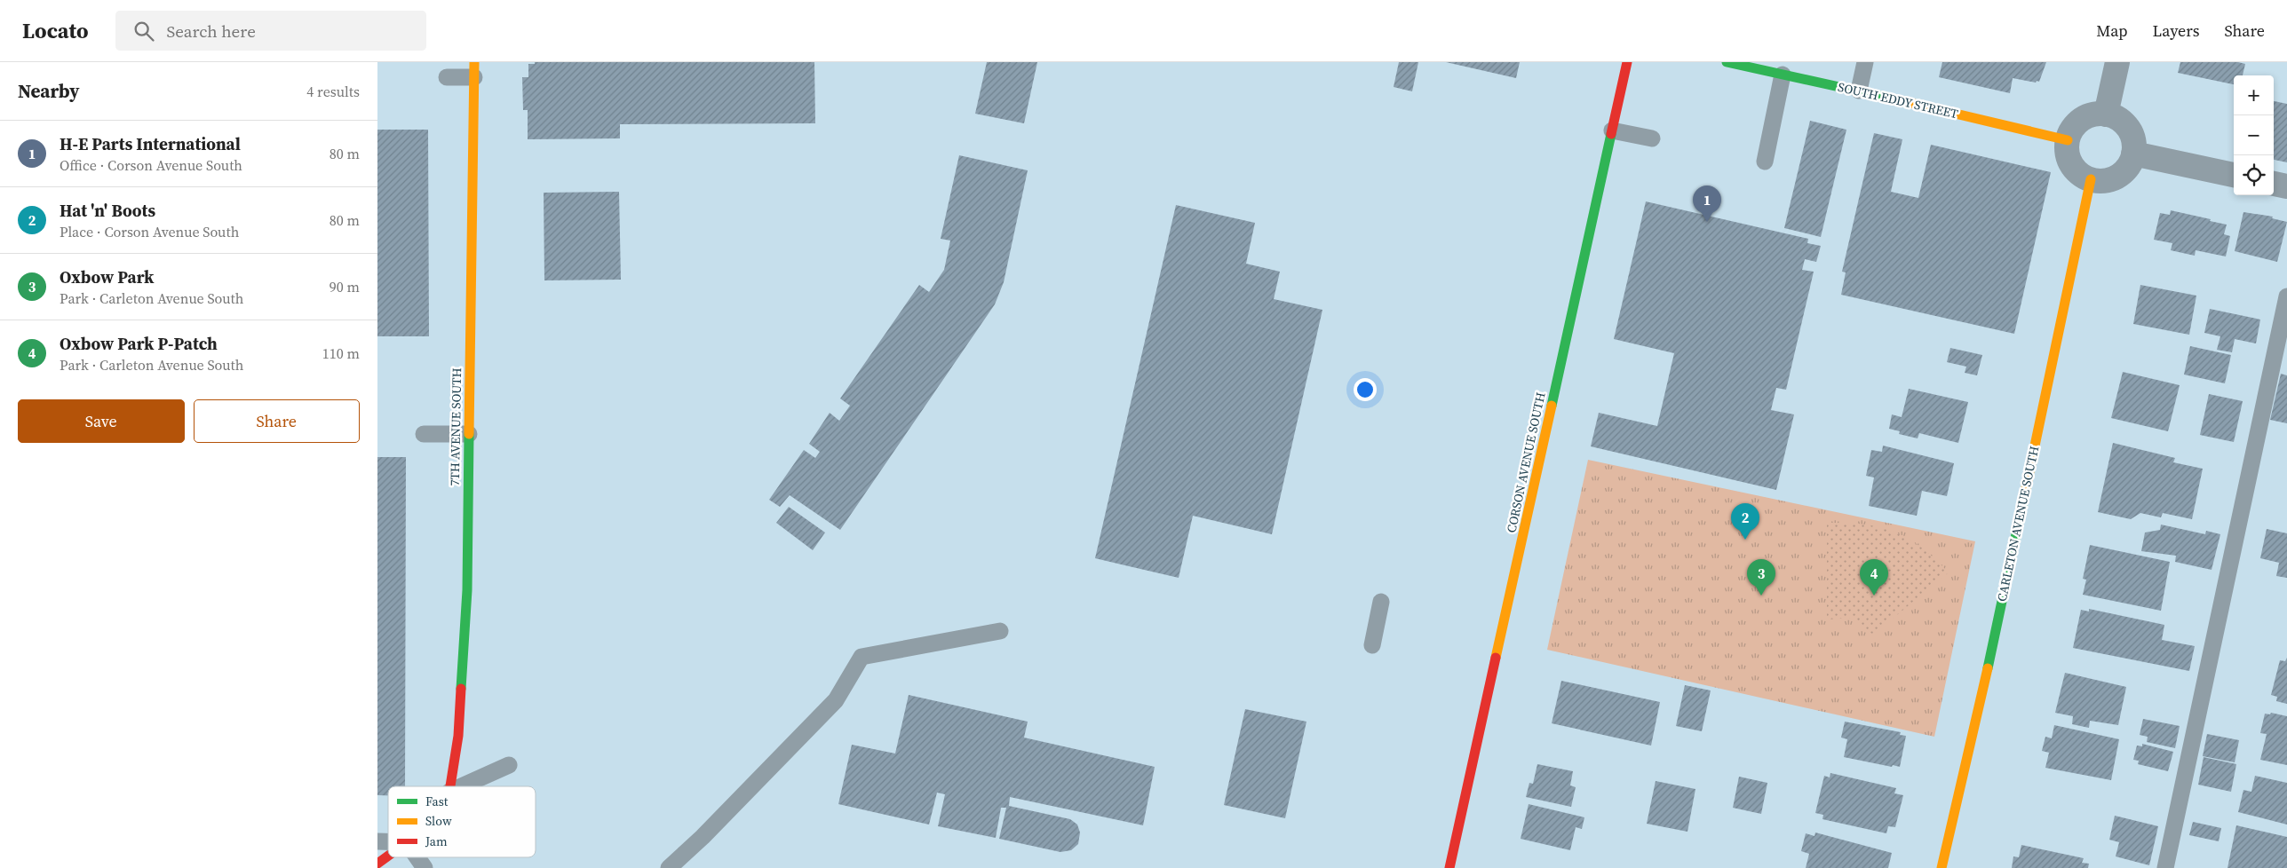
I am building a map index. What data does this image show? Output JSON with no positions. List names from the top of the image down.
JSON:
{
  "streets": {
    "street": [
      "SOUTH EDDY STREET",
      "7TH AVENUE SOUTH",
      "CORSON AVENUE SOUTH",
      "CARLETON AVENUE SOUTH"
    ]
  },
  "crossings": [
    ["SOUTH EDDY STREET", "CARLETON AVENUE SOUTH"]
  ],
  "legend": ["Fast", "Slow", "Jam"],
  "page": {
    "header": "Locato",
    "search": "Search here",
    "nav": ["Map", "Layers", "Share"],
    "heading": ["Nearby", "4 results"],
    "map_buttons": ["+", "−"],
    "list": [
      {
        "mark": "1",
        "name": "H-E Parts International",
        "note": "Office · Corson Avenue South",
        "value": "80 m"
      },
      {
        "mark": "2",
        "name": "Hat 'n' Boots",
        "note": "Place · Corson Avenue South",
        "value": "80 m"
      },
      {
        "mark": "3",
        "name": "Oxbow Park",
        "note": "Park · Carleton Avenue South",
        "value": "90 m"
      },
      {
        "mark": "4",
        "name": "Oxbow Park P-Patch",
        "note": "Park · Carleton Avenue South",
        "value": "110 m"
      }
    ],
    "pins": [
      "1",
      "2",
      "3",
      "4"
    ],
    "buttons": ["Save", "Share"]
  }
}
